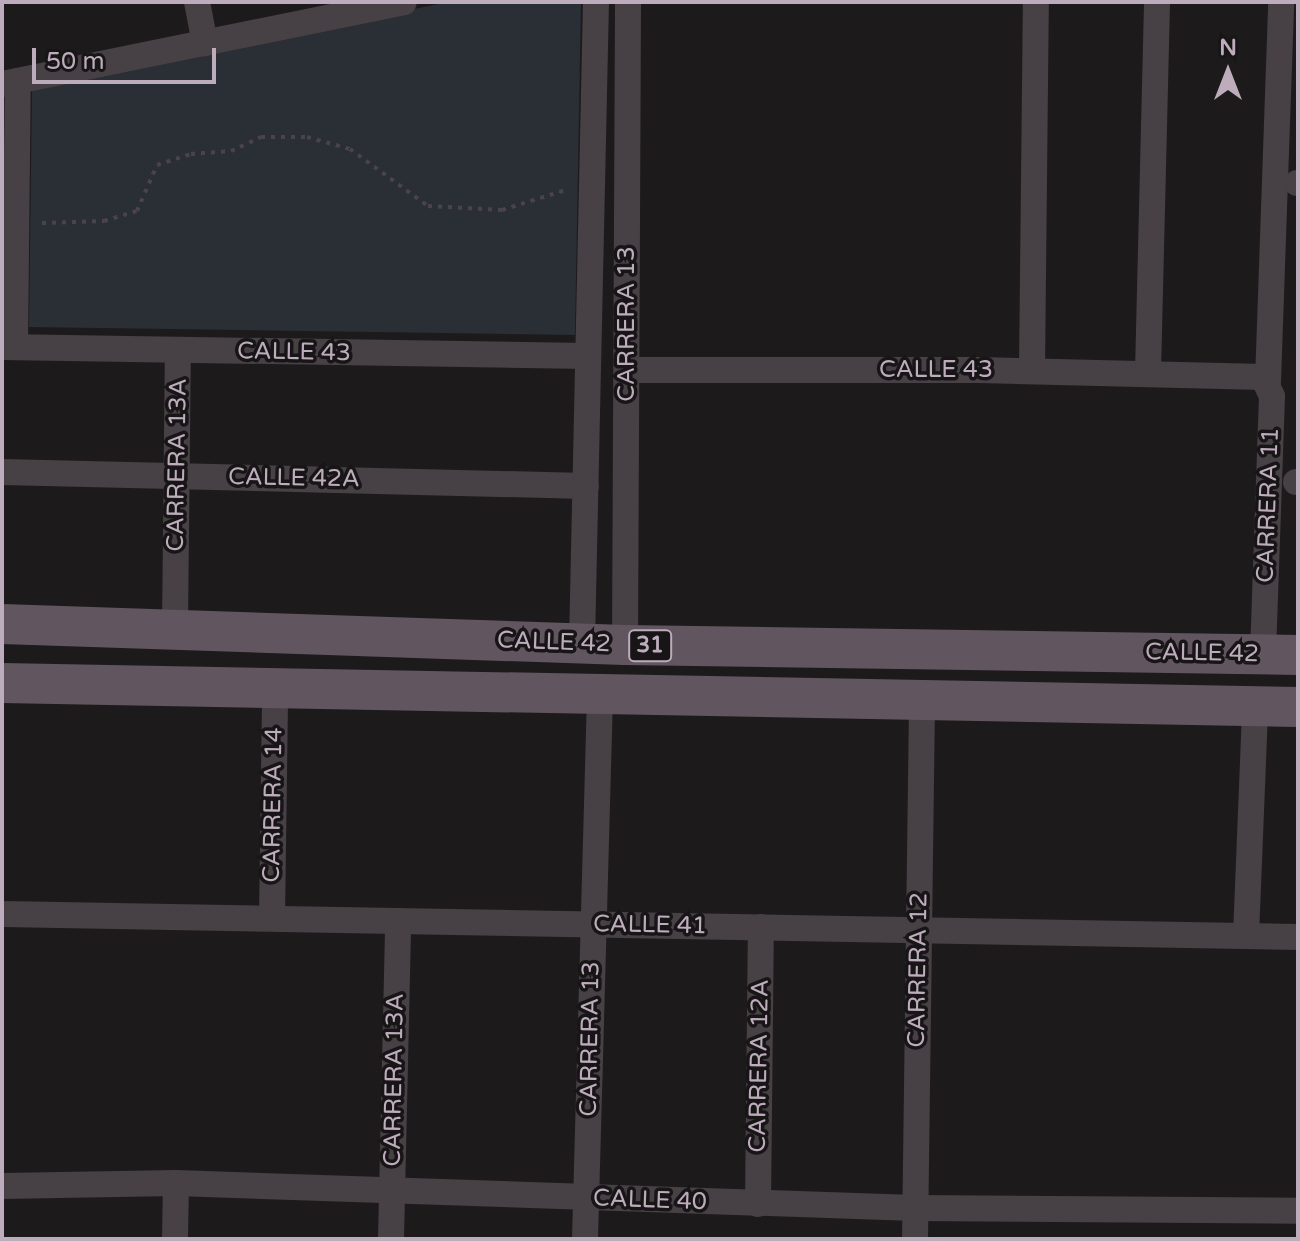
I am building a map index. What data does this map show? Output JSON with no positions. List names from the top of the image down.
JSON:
{
  "streets": {
    "main road": ["CALLE 42", "31"],
    "street": [
      "CARRERA 13",
      "CALLE 43",
      "CARRERA 13A",
      "CALLE 42A",
      "CARRERA 11",
      "CARRERA 14",
      "CALLE 41",
      "CARRERA 12",
      "CARRERA 12A",
      "CALLE 40"
    ]
  },
  "crossings": [
    ["CARRERA 13", "CALLE 43"],
    ["CARRERA 13", "CALLE 42A"],
    ["CARRERA 13", "CALLE 42"],
    ["CARRERA 13", "31"],
    ["CARRERA 13", "CALLE 41"],
    ["CARRERA 13", "CALLE 40"],
    ["CALLE 43", "CARRERA 13A"],
    ["CALLE 43", "CARRERA 11"],
    ["CARRERA 13A", "CALLE 42A"],
    ["CARRERA 13A", "CALLE 42"],
    ["CARRERA 13A", "CALLE 41"],
    ["CARRERA 13A", "CALLE 40"],
    ["CARRERA 11", "CALLE 42"],
    ["31", "CARRERA 14"],
    ["31", "CARRERA 12"],
    ["CARRERA 14", "CALLE 41"],
    ["CALLE 41", "CARRERA 12"],
    ["CALLE 41", "CARRERA 12A"],
    ["CARRERA 12", "CALLE 40"],
    ["CARRERA 12A", "CALLE 40"]
  ],
  "scale_bar": "50 m",
  "north": "top"
}
